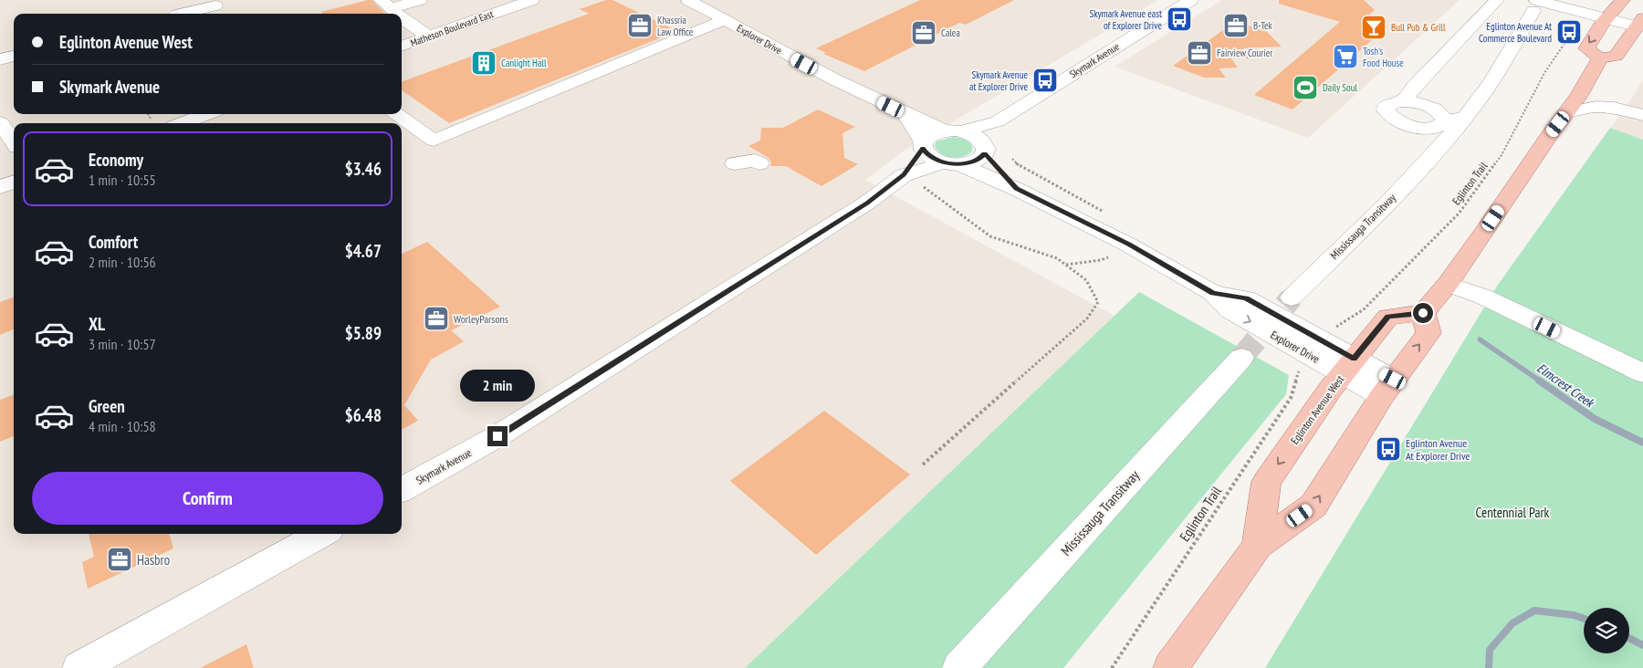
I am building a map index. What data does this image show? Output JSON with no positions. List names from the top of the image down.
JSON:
{
  "streets": {
    "main road": ["Eglinton Avenue West"],
    "street": [
      "Matheson Boulevard East",
      "Explorer Drive",
      "Skymark Avenue",
      "Mississauga Transitway"
    ],
    "path": ["Eglinton Trail"]
  },
  "crossings": [
    ["Explorer Drive", "Skymark Avenue"],
    ["Explorer Drive", "Eglinton Avenue West"]
  ],
  "water": ["Elmcrest Creek"],
  "parks": ["Centennial Park"],
  "places": {
    "bus stop": [
      "Skymark Avenue east of Explorer Drive",
      "Eglinton Avenue At Commerce Boulevard",
      "Skymark Avenue at Explorer Drive",
      "Eglinton Avenue At Explorer Drive"
    ],
    "office": [
      "Khassria Law Office",
      "B-Tek",
      "Calea",
      "Fairview Courier",
      "WorleyParsons",
      "Hasbro"
    ],
    "bar": ["Bull Pub & Grill"],
    "supermarket": ["Tosh's Food House"],
    "building": ["Canlight Hall"],
    "sports": ["Daily Soul"]
  },
  "page": {
    "banner": ["Eglinton Avenue West", "Skymark Avenue"],
    "list": [
      {
        "name": "Economy",
        "note": "1 min · 10:55",
        "value": "$3.46"
      },
      {
        "name": "Comfort",
        "note": "2 min · 10:56",
        "value": "$4.67"
      },
      {
        "name": "XL",
        "note": "3 min · 10:57",
        "value": "$5.89"
      },
      {
        "name": "Green",
        "note": "4 min · 10:58",
        "value": "$6.48"
      }
    ],
    "bubble": "2 min",
    "buttons": "Confirm"
  }
}
